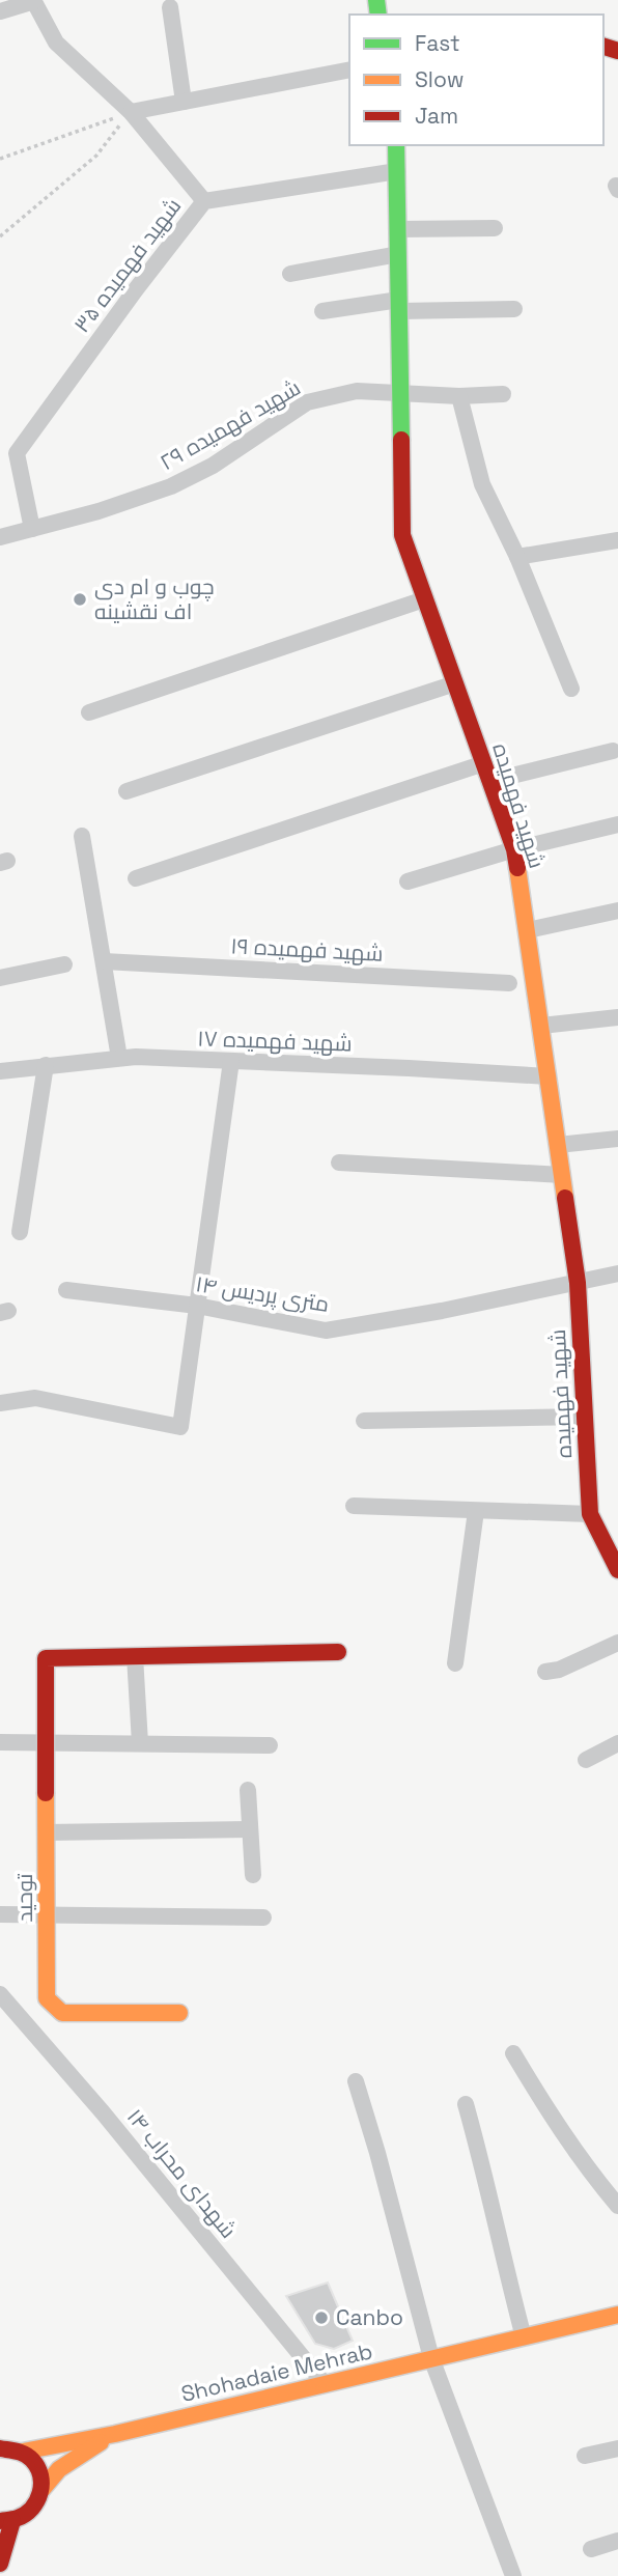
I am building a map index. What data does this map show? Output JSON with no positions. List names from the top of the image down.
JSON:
{
  "streets": {
    "street": [
      "شهید فهمیده ۳۵",
      "شهید فهمیده ۲۹",
      "شهید فهمیده",
      "شهید فهمیده ۱۹",
      "شهید فهمیده ۱۷",
      "۱۴ متری پردیس",
      "توحید",
      "شهدای محراب ۱۴",
      "Shohadaie Mehrab"
    ]
  },
  "crossings": [
    ["شهید فهمیده ۳۵", "شهید فهمیده ۲۹"],
    ["شهید فهمیده ۳۵", "شهید فهمیده"],
    ["شهید فهمیده ۲۹", "شهید فهمیده"],
    ["شهید فهمیده", "شهید فهمیده ۱۷"],
    ["شهید فهمیده", "۱۴ متری پردیس"],
    ["شهدای محراب ۱۴", "Shohadaie Mehrab"]
  ],
  "places": ["چوب و ام دی اف نقشینه", "Canbo"],
  "legend": ["Fast", "Slow", "Jam"]
}
